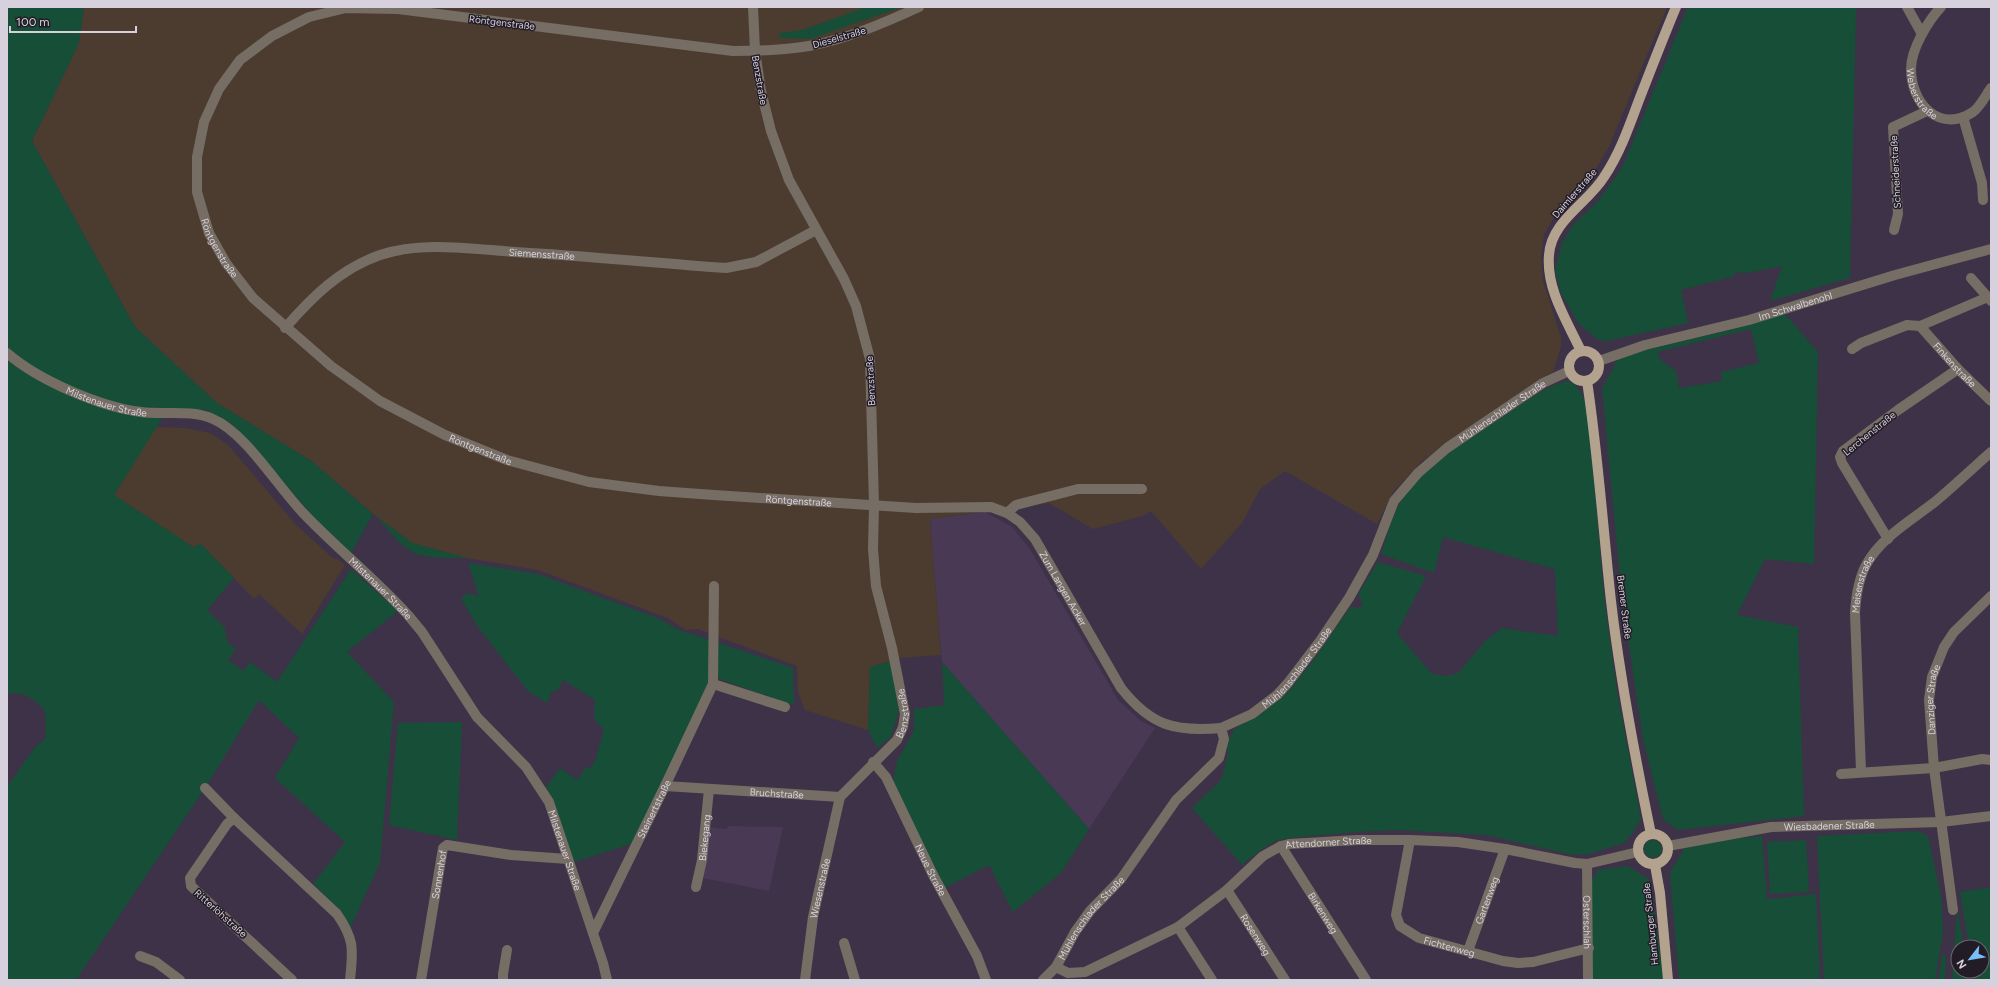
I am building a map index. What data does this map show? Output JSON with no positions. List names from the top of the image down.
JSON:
{
  "streets": {
    "main road": ["Daimlerstraße", "Bremer Straße", "Hamburger Straße"],
    "street": [
      "Röntgenstraße",
      "Dieselstraße",
      "Benzstraße",
      "Weberstraße",
      "Schneiderstraße",
      "Siemensstraße",
      "Im Schwalbenohl",
      "Finkenstraße",
      "Milstenauer Straße",
      "Mühlenschlader Straße",
      "Lerchenstraße",
      "Meisenstraße",
      "Zum Langen Acker",
      "Danziger Straße",
      "Bruchstraße",
      "Steinertstraße",
      "Wiesbadener Straße",
      "Biekegang",
      "Attendorner Straße",
      "Neue Straße",
      "Sonnenhof",
      "Wiesenstraße",
      "Gartenweg",
      "Ritterlöhstraße",
      "Birkenweg",
      "Osterschlah",
      "Rosenweg",
      "Fichtenweg"
    ]
  },
  "crossings": [
    ["Röntgenstraße", "Dieselstraße"],
    ["Röntgenstraße", "Benzstraße"],
    ["Röntgenstraße", "Siemensstraße"],
    ["Röntgenstraße", "Zum Langen Acker"],
    ["Dieselstraße", "Benzstraße"],
    ["Benzstraße", "Siemensstraße"],
    ["Benzstraße", "Zum Langen Acker"],
    ["Benzstraße", "Neue Straße"],
    ["Weberstraße", "Schneiderstraße"],
    ["Daimlerstraße", "Im Schwalbenohl"],
    ["Daimlerstraße", "Mühlenschlader Straße"],
    ["Daimlerstraße", "Bremer Straße"],
    ["Im Schwalbenohl", "Mühlenschlader Straße"],
    ["Im Schwalbenohl", "Bremer Straße"],
    ["Finkenstraße", "Lerchenstraße"],
    ["Milstenauer Straße", "Steinertstraße"],
    ["Milstenauer Straße", "Sonnenhof"],
    ["Mühlenschlader Straße", "Zum Langen Acker"],
    ["Mühlenschlader Straße", "Bremer Straße"],
    ["Mühlenschlader Straße", "Attendorner Straße"],
    ["Lerchenstraße", "Meisenstraße"],
    ["Bremer Straße", "Wiesbadener Straße"],
    ["Bremer Straße", "Attendorner Straße"],
    ["Bremer Straße", "Hamburger Straße"],
    ["Danziger Straße", "Wiesbadener Straße"],
    ["Bruchstraße", "Steinertstraße"],
    ["Bruchstraße", "Biekegang"],
    ["Bruchstraße", "Wiesenstraße"],
    ["Wiesbadener Straße", "Attendorner Straße"],
    ["Wiesbadener Straße", "Hamburger Straße"],
    ["Attendorner Straße", "Gartenweg"],
    ["Attendorner Straße", "Birkenweg"],
    ["Attendorner Straße", "Osterschlah"],
    ["Attendorner Straße", "Hamburger Straße"],
    ["Attendorner Straße", "Rosenweg"],
    ["Attendorner Straße", "Fichtenweg"],
    ["Gartenweg", "Fichtenweg"],
    ["Osterschlah", "Fichtenweg"]
  ],
  "scale_bar": "100 m",
  "north": "bottom left"
}
